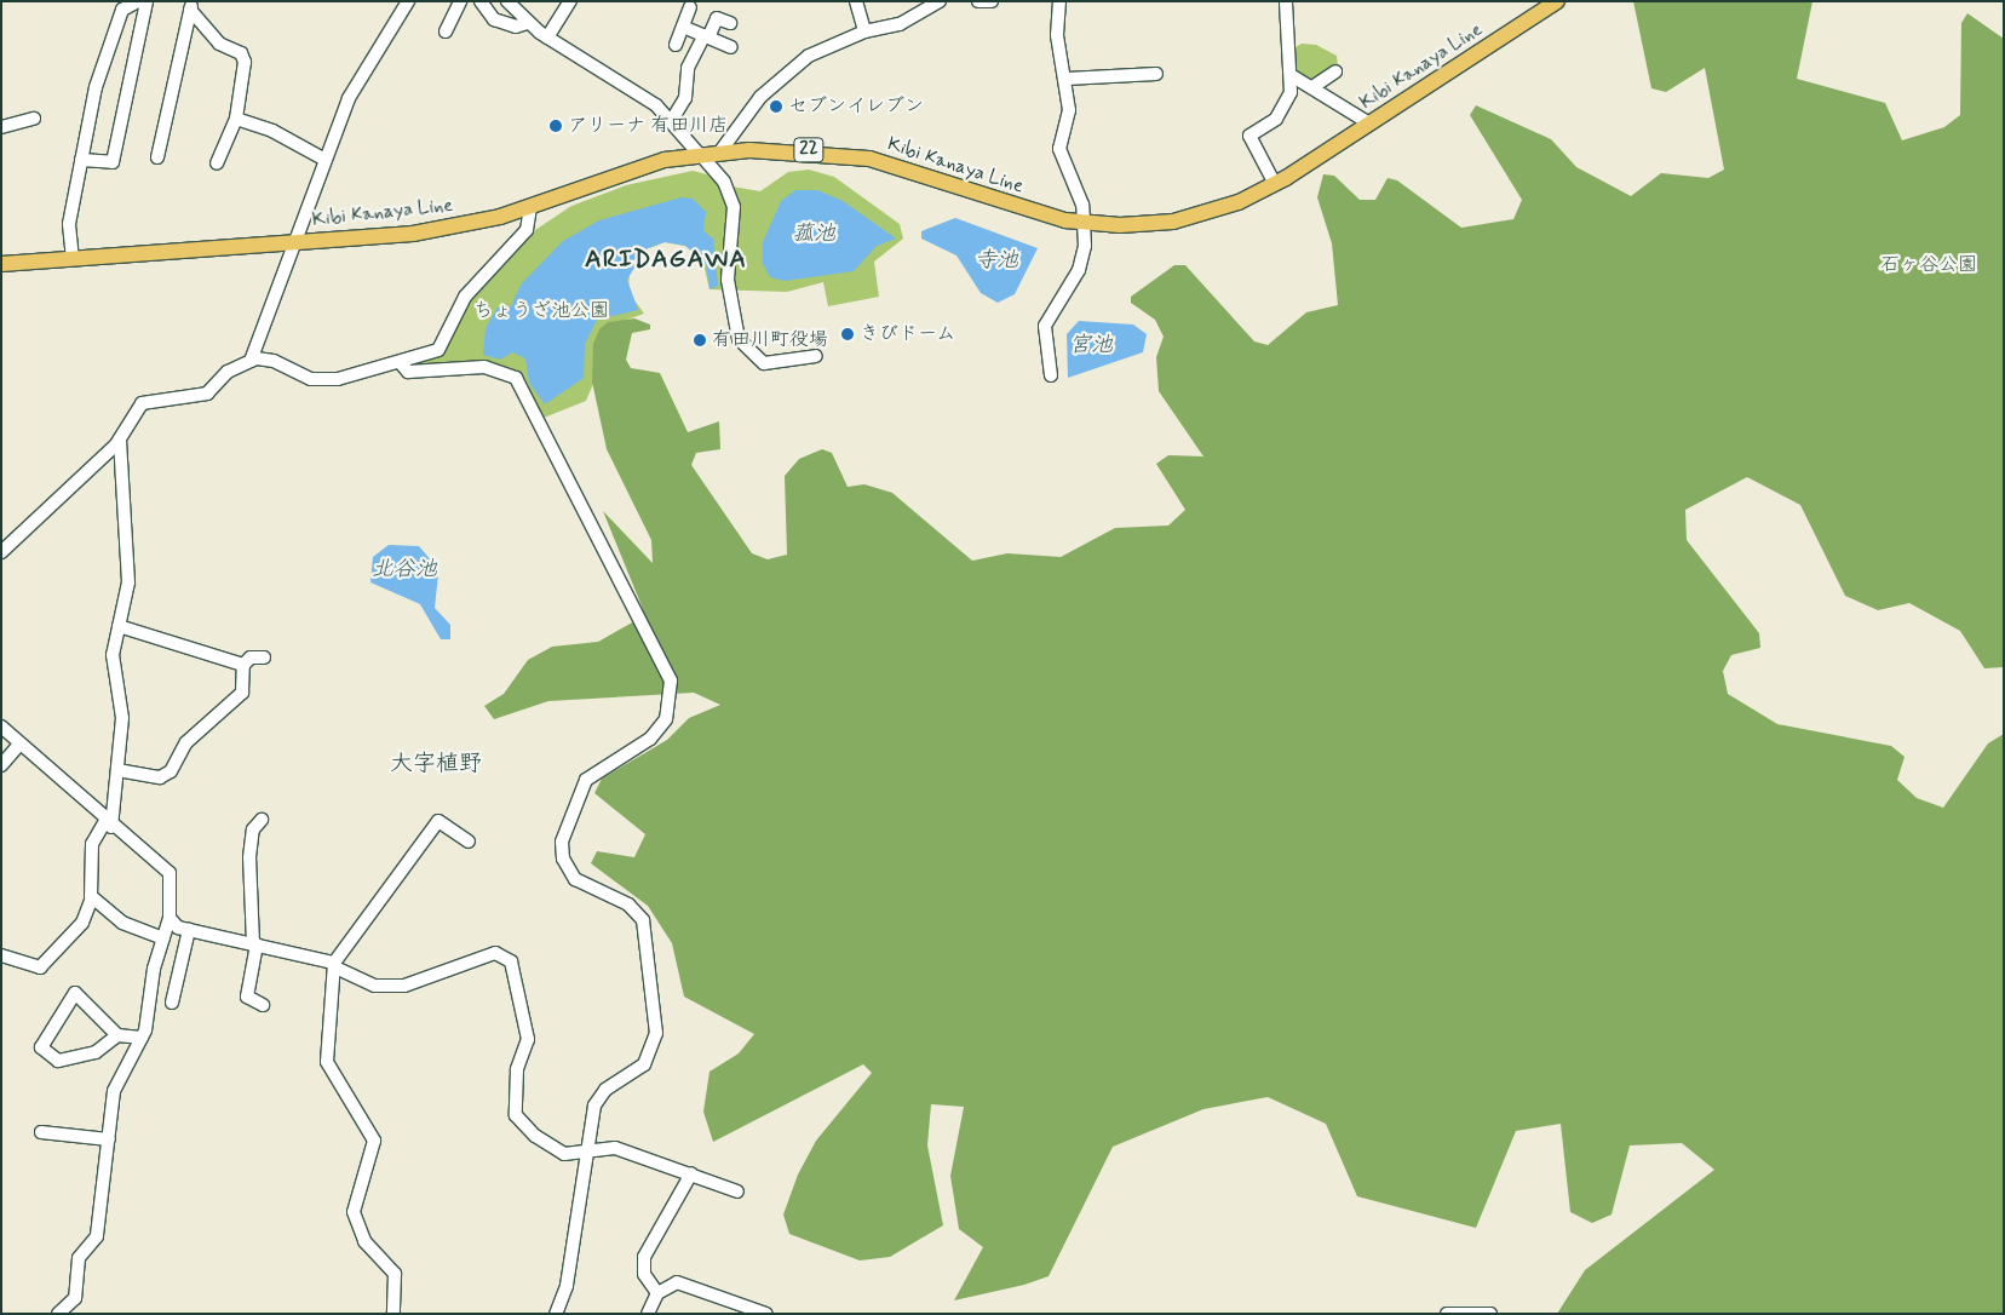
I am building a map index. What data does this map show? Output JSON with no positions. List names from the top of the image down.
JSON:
{
  "streets": {
    "main road": ["Kibi Kanaya Line", "22"]
  },
  "districts": ["ARIDAGAWA", "大字植野"],
  "water": [
    "菰池",
    "寺池",
    "宮池",
    "北谷池"
  ],
  "parks": ["石ヶ谷公園", "ちょうざ池公園"],
  "places": [
    "セブンイレブン",
    "アリーナ 有田川店",
    "きびドーム",
    "有田川町役場"
  ]
}
